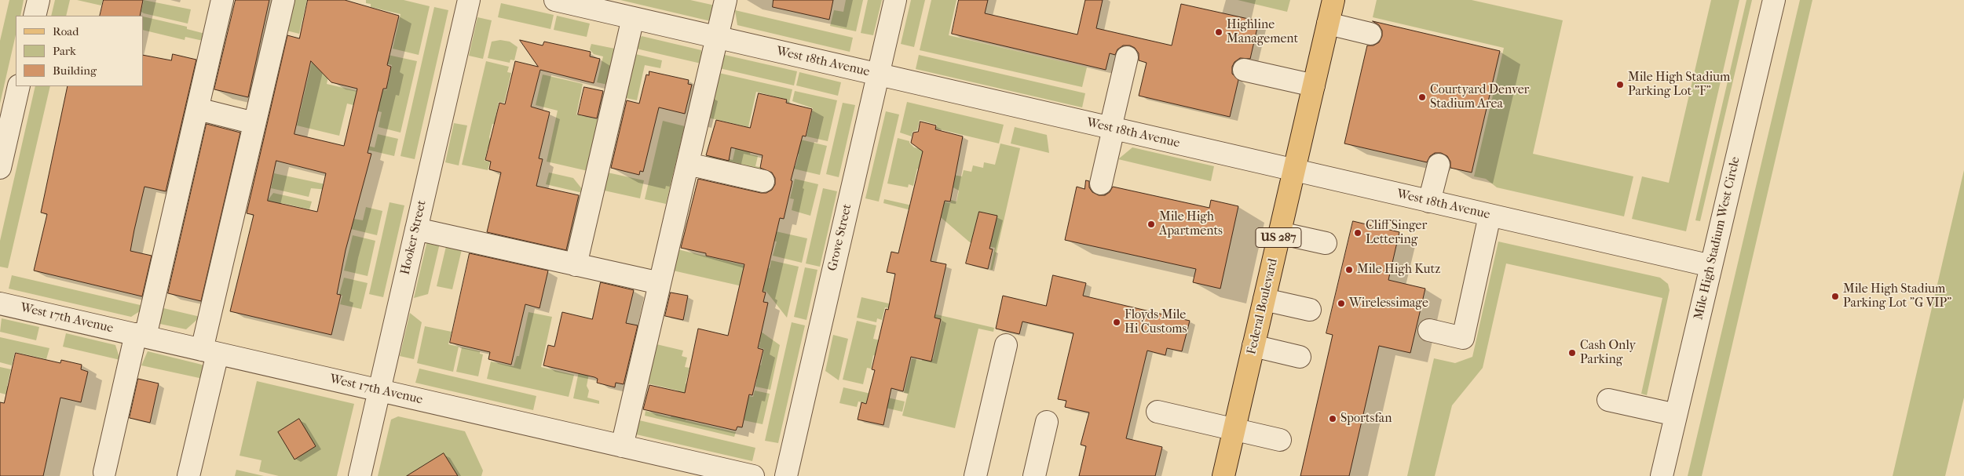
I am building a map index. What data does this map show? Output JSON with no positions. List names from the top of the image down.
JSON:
{
  "streets": {
    "main road": ["US 287", "Federal Boulevard"],
    "street": [
      "West 18th Avenue",
      "Hooker Street",
      "Grove Street",
      "Mile High Stadium West Circle",
      "West 17th Avenue"
    ]
  },
  "crossings": [
    ["West 18th Avenue", "Grove Street"],
    ["West 18th Avenue", "Mile High Stadium West Circle"],
    ["West 18th Avenue", "Federal Boulevard"],
    ["Hooker Street", "West 17th Avenue"]
  ],
  "places": [
    "Highline Management",
    "Mile High Stadium Parking Lot \"F\"",
    "Courtyard Denver Stadium Area",
    "Mile High Apartments",
    "Cliff Singer Lettering",
    "Mile High Kutz",
    "Mile High Stadium Parking Lot \"G VIP\"",
    "Wirelessimage",
    "Floyds Mile Hi Customs",
    "Cash Only Parking",
    "Sportsfan"
  ],
  "legend": ["Road", "Park", "Building"]
}
